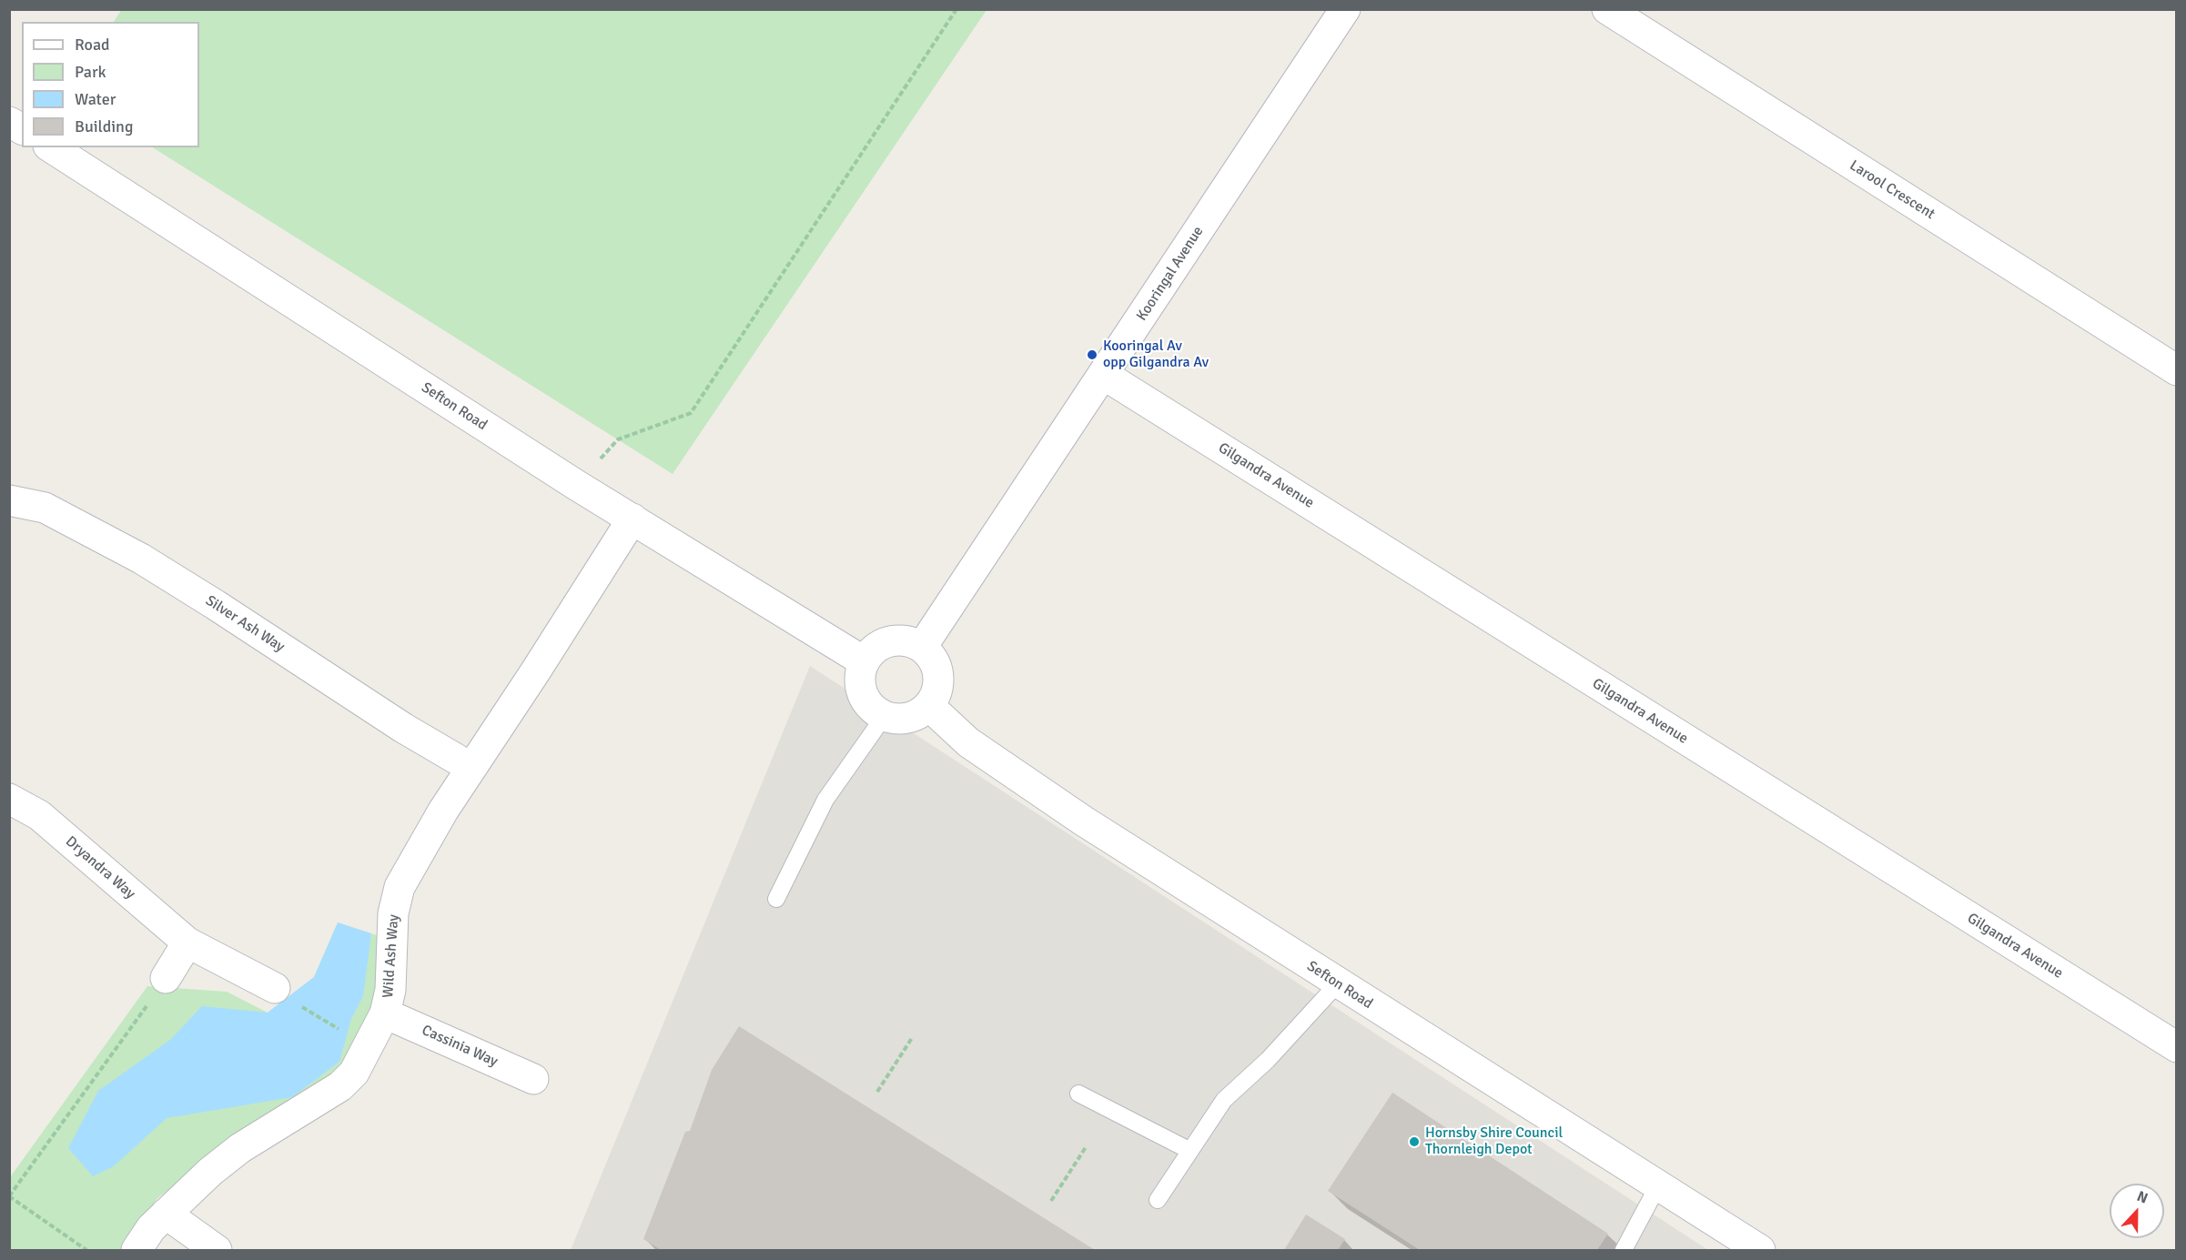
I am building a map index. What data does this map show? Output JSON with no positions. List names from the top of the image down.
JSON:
{
  "streets": {
    "street": [
      "Larool Crescent",
      "Kooringal Avenue",
      "Sefton Road",
      "Gilgandra Avenue",
      "Silver Ash Way",
      "Dryandra Way",
      "Wild Ash Way",
      "Cassinia Way"
    ]
  },
  "crossings": [
    ["Kooringal Avenue", "Sefton Road"],
    ["Kooringal Avenue", "Gilgandra Avenue"],
    ["Sefton Road", "Wild Ash Way"],
    ["Silver Ash Way", "Wild Ash Way"],
    ["Wild Ash Way", "Cassinia Way"]
  ],
  "places": ["Kooringal Av opp Gilgandra Av", "Hornsby Shire Council Thornleigh Depot"],
  "legend": [
    "Road",
    "Park",
    "Water",
    "Building"
  ],
  "north": "top"
}
